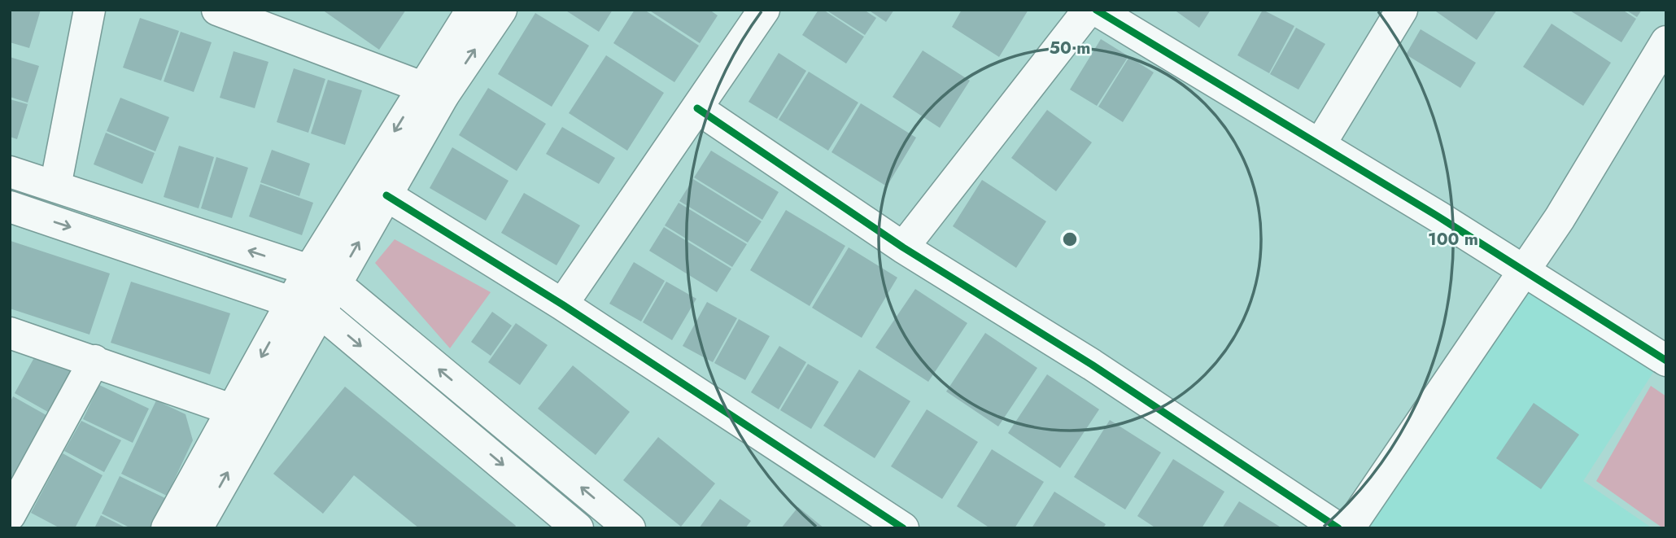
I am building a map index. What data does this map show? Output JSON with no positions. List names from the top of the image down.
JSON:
{
  "rings": ["50 m", "100 m"]
}
